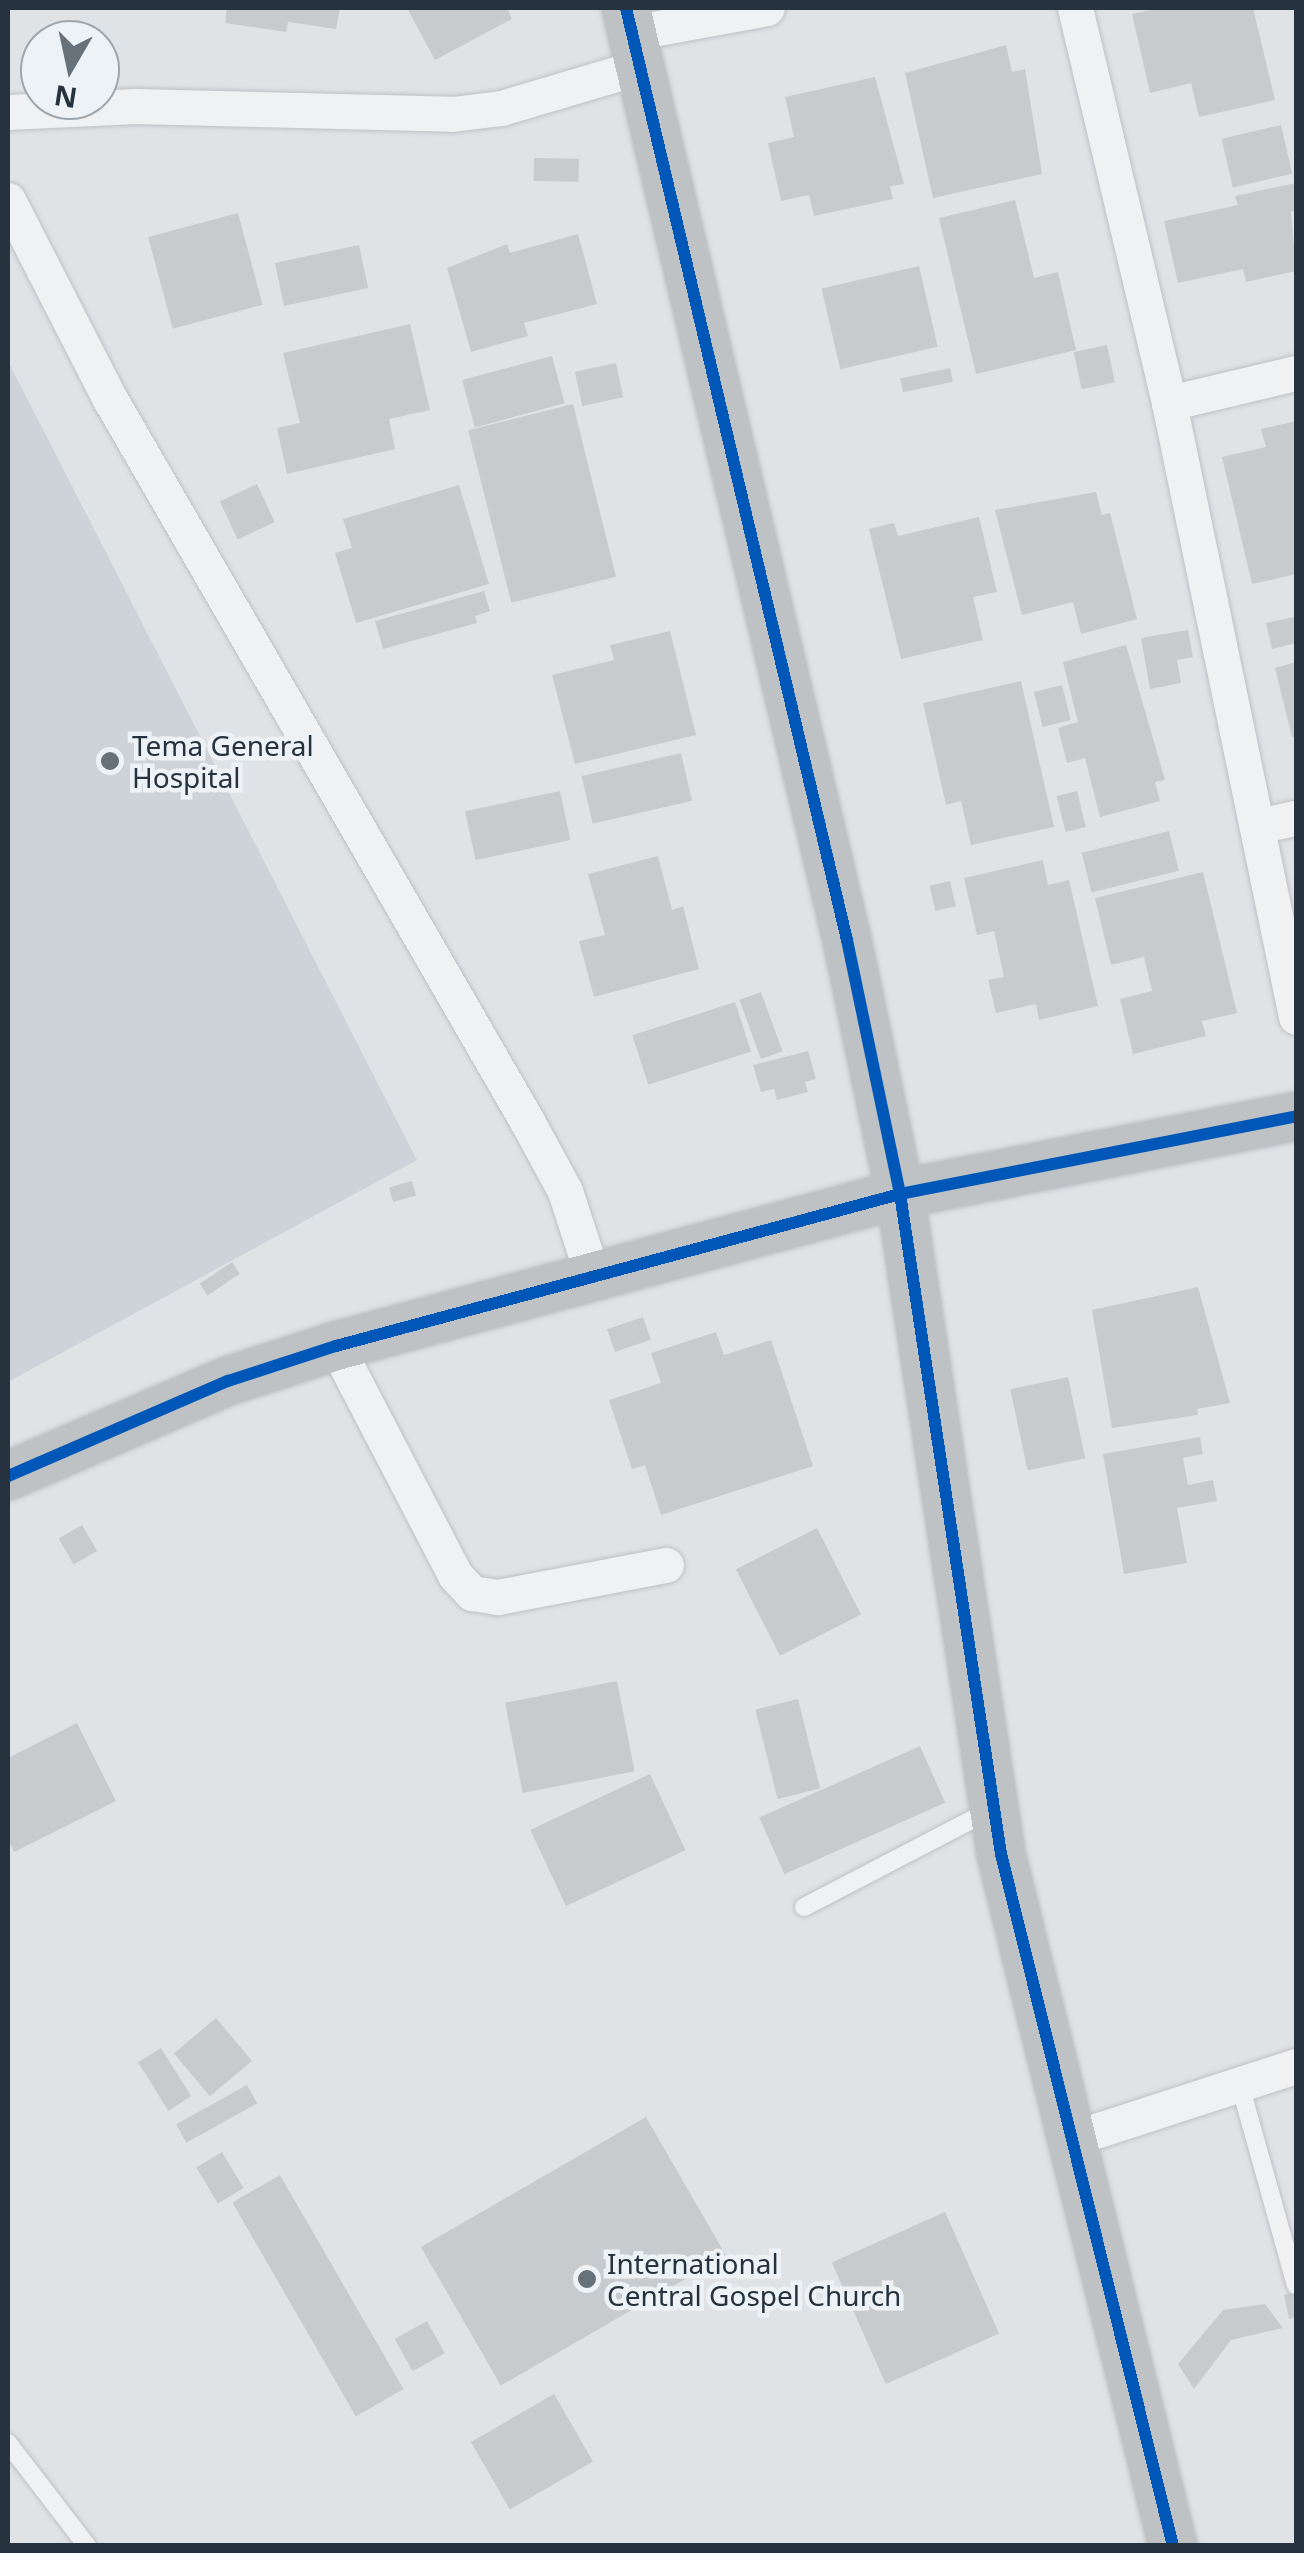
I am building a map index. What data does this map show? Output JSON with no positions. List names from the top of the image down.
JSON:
{
  "places": ["Tema General Hospital", "International Central Gospel Church"],
  "north": "bottom"
}
